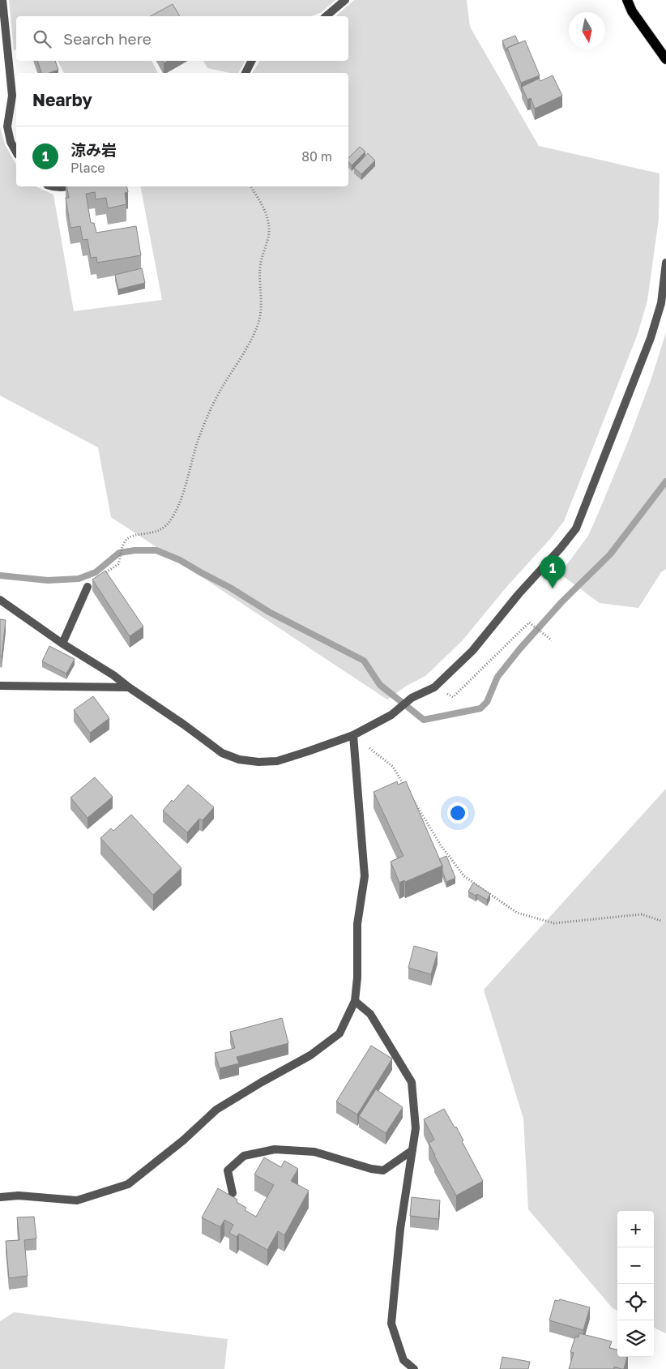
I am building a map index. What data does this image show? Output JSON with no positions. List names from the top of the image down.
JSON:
{
  "north": "bottom",
  "page": {
    "search": "Search here",
    "heading": "Nearby",
    "list": [
      {
        "mark": "1",
        "name": "涼み岩",
        "note": "Place",
        "value": "80 m"
      }
    ],
    "pins": "1",
    "map_buttons": ["+", "−"]
  }
}
